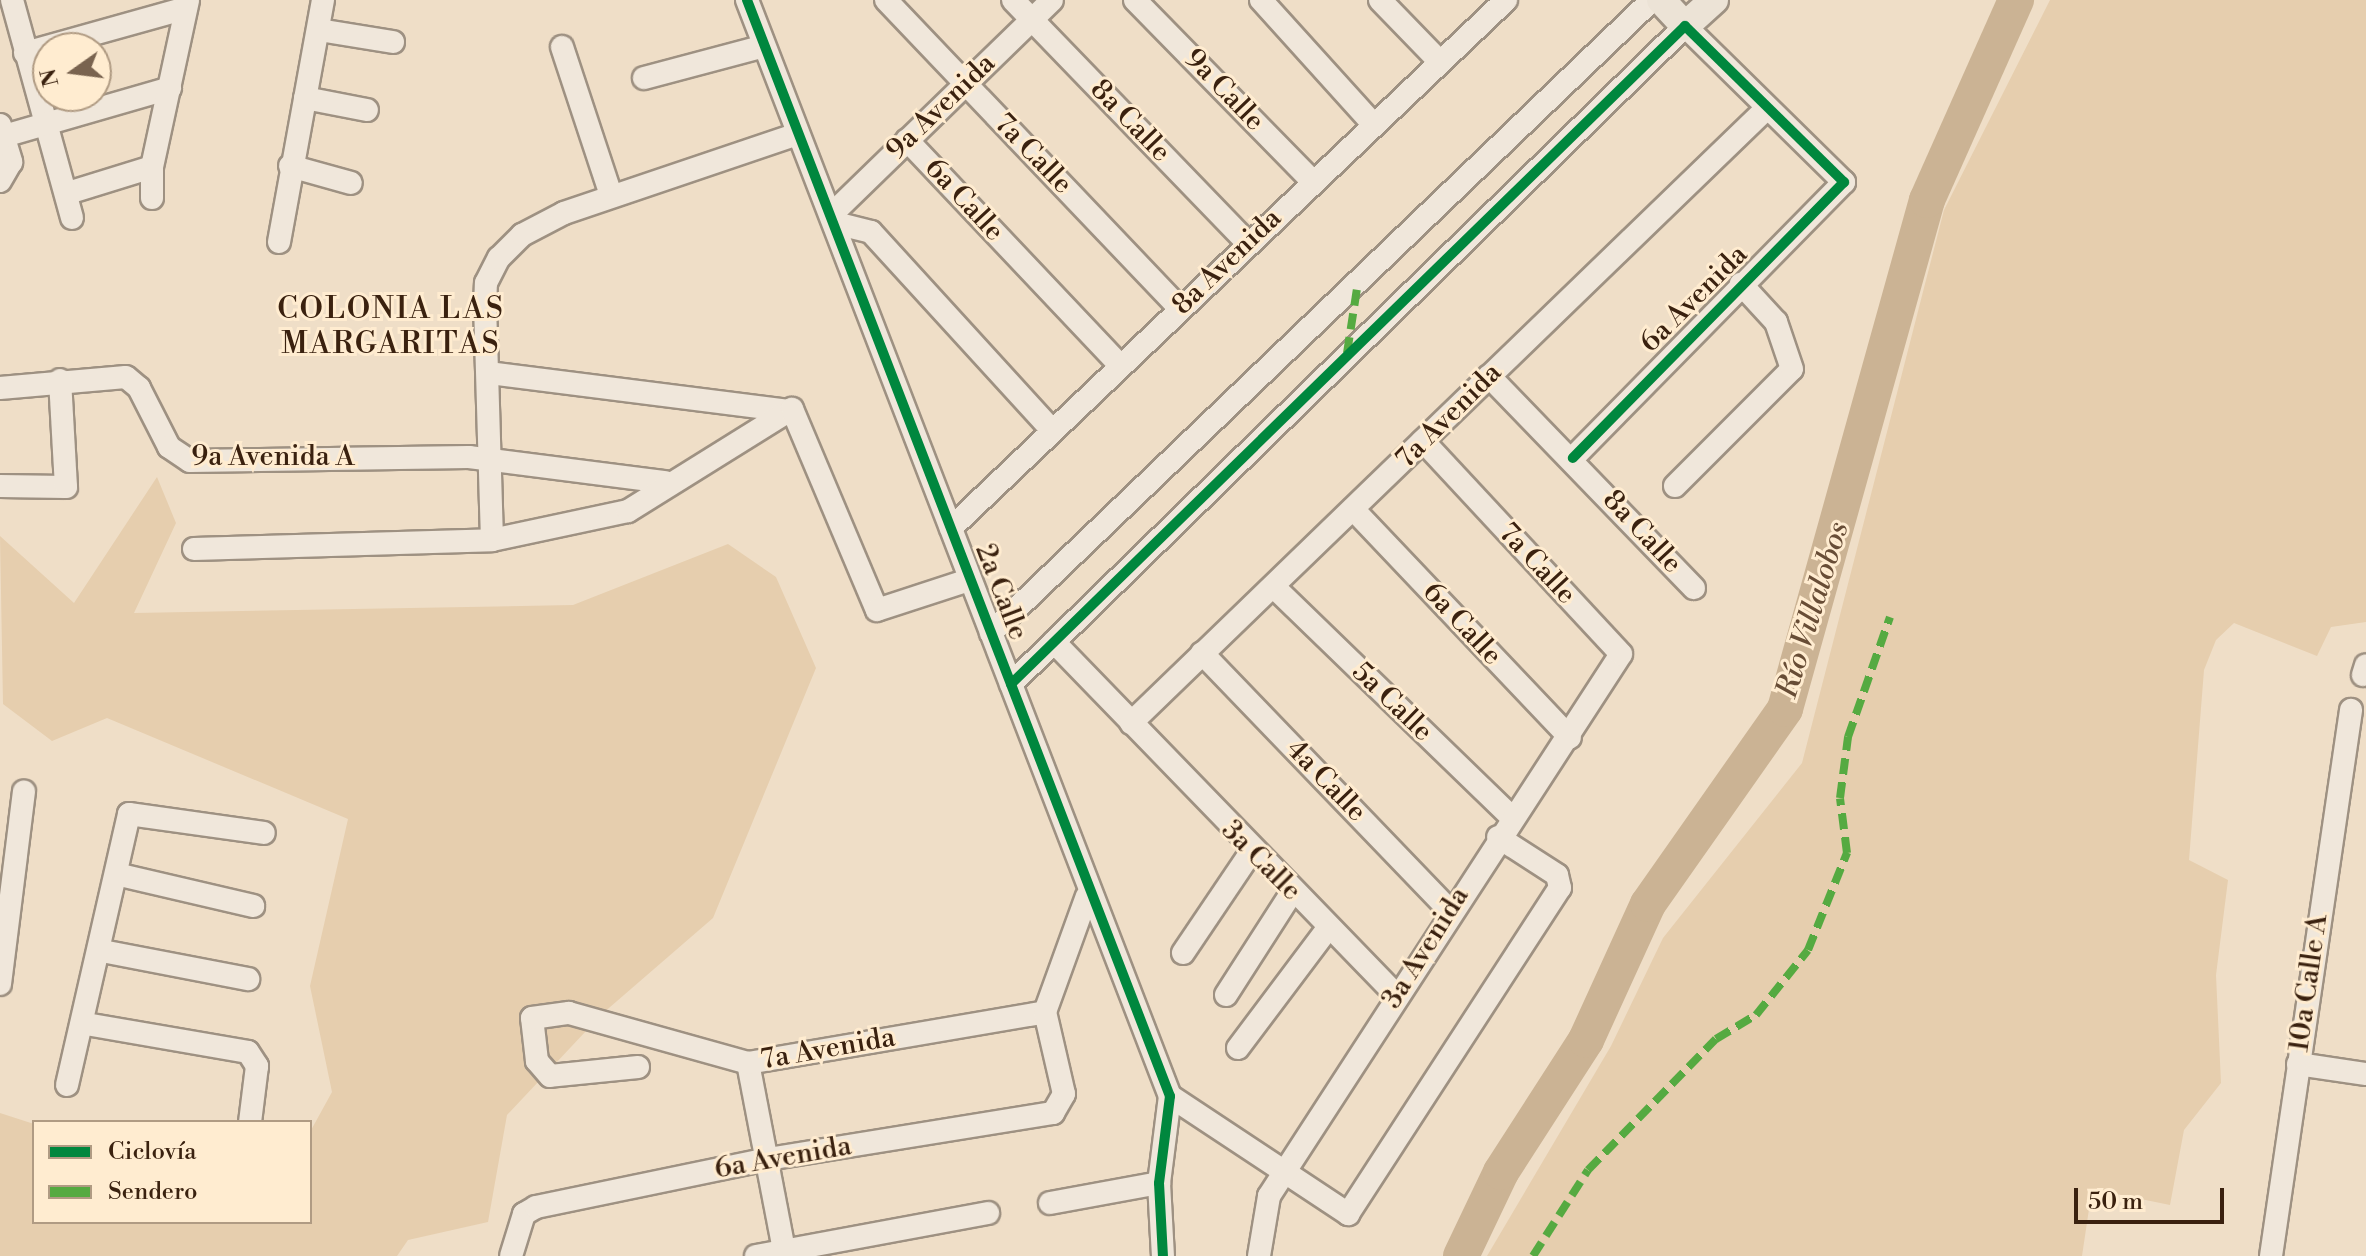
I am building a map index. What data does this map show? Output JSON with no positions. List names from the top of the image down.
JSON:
{
  "streets": {
    "street": [
      "9a Calle",
      "9a Avenida",
      "8a Calle",
      "7a Calle",
      "6a Calle",
      "8a Avenida",
      "6a Avenida",
      "7a Avenida",
      "9a Avenida A",
      "2a Calle",
      "5a Calle",
      "4a Calle",
      "3a Calle",
      "3a Avenida",
      "10a Calle A"
    ]
  },
  "crossings": [
    ["9a Calle", "8a Avenida"],
    ["9a Avenida", "8a Calle"],
    ["9a Avenida", "7a Calle"],
    ["9a Avenida", "6a Calle"],
    ["9a Avenida", "2a Calle"],
    ["8a Calle", "8a Avenida"],
    ["8a Calle", "6a Avenida"],
    ["8a Calle", "7a Avenida"],
    ["7a Calle", "8a Avenida"],
    ["7a Calle", "7a Avenida"],
    ["7a Calle", "3a Avenida"],
    ["6a Calle", "8a Avenida"],
    ["6a Calle", "7a Avenida"],
    ["6a Calle", "3a Avenida"],
    ["8a Avenida", "2a Calle"],
    ["6a Avenida", "7a Avenida"],
    ["7a Avenida", "5a Calle"],
    ["7a Avenida", "4a Calle"],
    ["7a Avenida", "3a Calle"],
    ["5a Calle", "3a Avenida"],
    ["4a Calle", "3a Avenida"],
    ["3a Calle", "3a Avenida"]
  ],
  "districts": ["COLONIA LAS MARGARITAS"],
  "water": ["Río Villalobos"],
  "legend": ["Ciclovía", "Sendero"],
  "scale_bar": "50 m",
  "north": "left"
}
